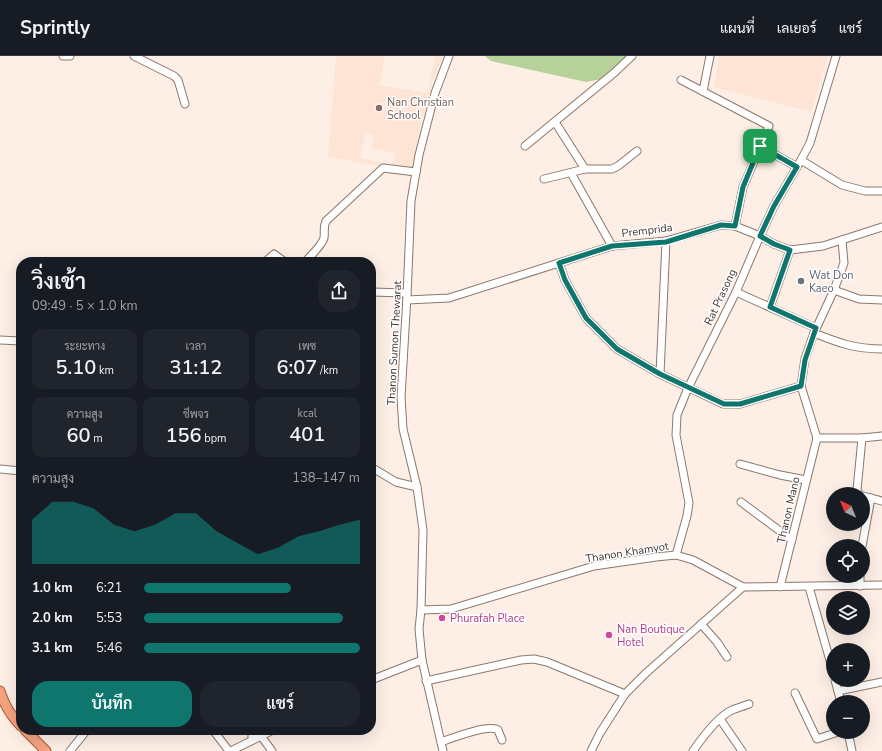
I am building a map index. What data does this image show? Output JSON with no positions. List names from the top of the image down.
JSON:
{
  "streets": {
    "street": [
      "Premprida",
      "Rat Prasong",
      "Thanon Sumon Thewarat",
      "Thanon Mano",
      "Thanon Khamyot"
    ]
  },
  "crossings": [
    ["Premprida", "Rat Prasong"],
    ["Premprida", "Thanon Sumon Thewarat"],
    ["Rat Prasong", "Thanon Khamyot"],
    ["Thanon Sumon Thewarat", "Thanon Khamyot"],
    ["Thanon Mano", "Thanon Khamyot"]
  ],
  "places": [
    "Nan Christian School",
    "Wat Don Kaeo",
    "Phurafah Place",
    "Nan Boutique Hotel"
  ],
  "north": "top left",
  "page": {
    "header": "Sprintly",
    "nav": ["แผนที่", "เลเยอร์", "แชร์"],
    "heading": ["วิ่งเช้า", "09:49 · 5 × 1.0 km"],
    "stats": [
      ["ระยะทาง", "5.10 km"],
      ["เวลา", "31:12"],
      ["เพซ", "6:07 /km"],
      ["ความสูง", "60 m"],
      ["ชีพจร", "156 bpm"],
      ["kcal", "401"]
    ],
    "chart": ["ความสูง", "138–147 m"],
    "map_buttons": ["+", "−"],
    "list": [
      {
        "name": "1.0 km",
        "note": "6:21"
      },
      {
        "name": "2.0 km",
        "note": "5:53"
      },
      {
        "name": "3.1 km",
        "note": "5:46"
      }
    ],
    "buttons": ["บันทึก", "แชร์"]
  }
}
